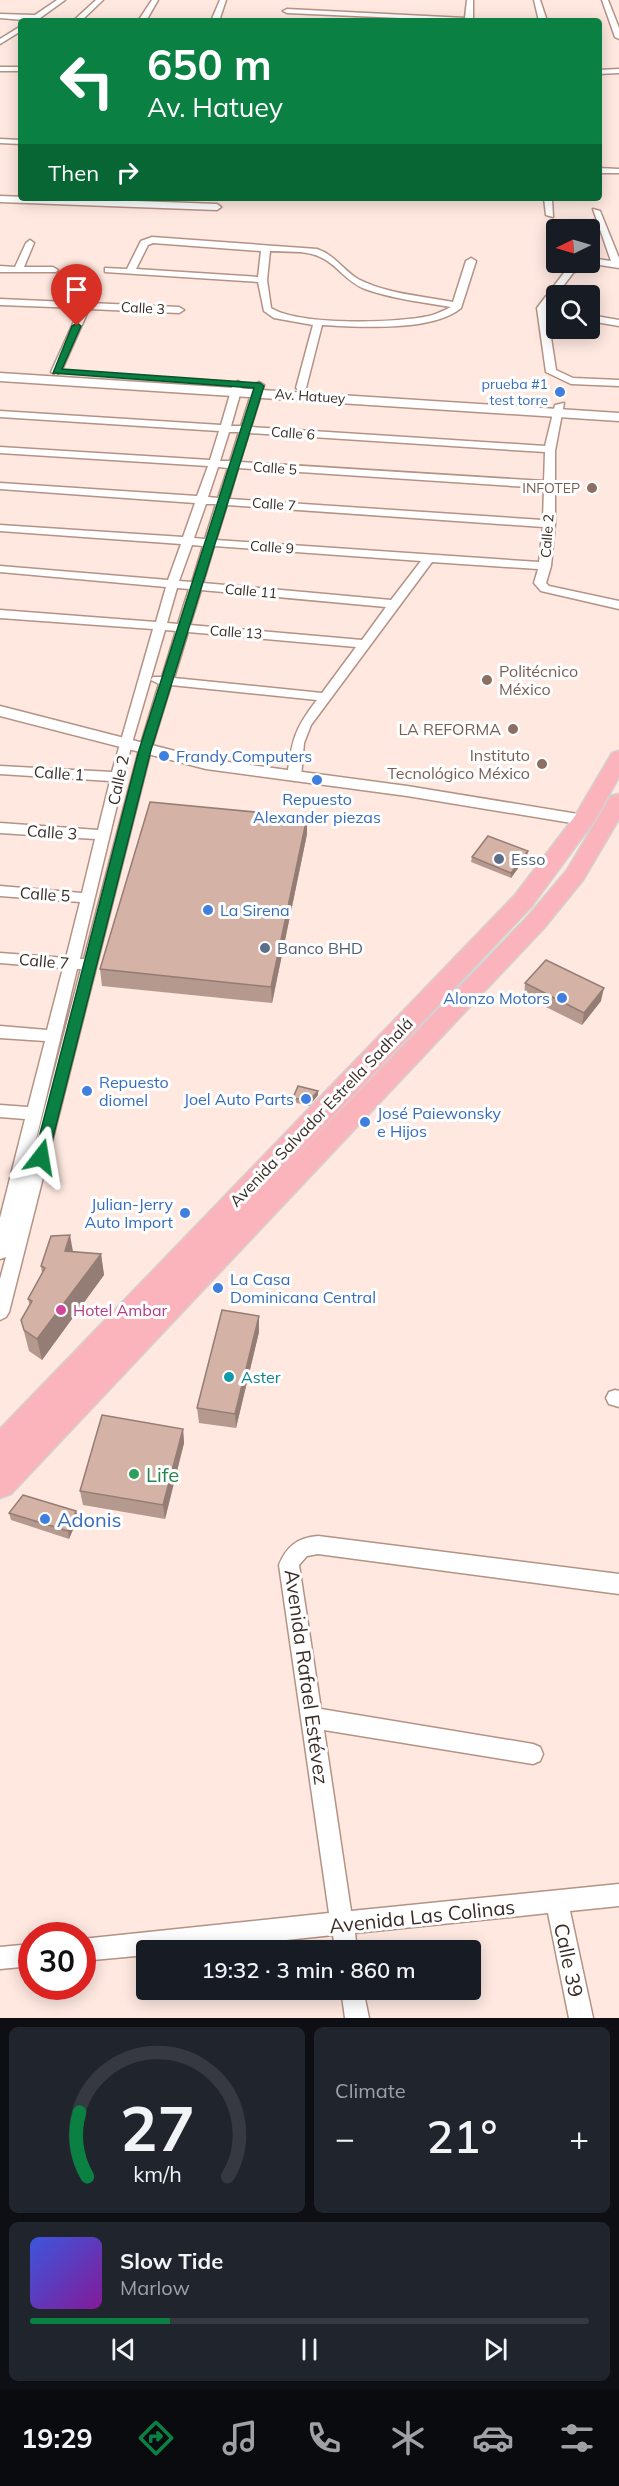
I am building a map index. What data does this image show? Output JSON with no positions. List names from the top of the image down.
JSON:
{
  "streets": {
    "highway": ["Avenida Salvador Estrella Sadhalá"],
    "main road": ["Av. Hatuey"],
    "street": [
      "Calle 3",
      "Calle 6",
      "Calle 5",
      "Calle 7",
      "Calle 2",
      "Calle 9",
      "Calle 11",
      "Calle 13",
      "Calle 1",
      "Avenida Rafael Estévez",
      "Avenida Las Colinas",
      "Calle 39"
    ]
  },
  "crossings": [
    ["Calle 3", "Calle 2"],
    ["Av. Hatuey", "Calle 2"],
    ["Calle 6", "Calle 2"],
    ["Calle 5", "Calle 2"],
    ["Calle 7", "Calle 2"],
    ["Calle 2", "Calle 9"],
    ["Calle 2", "Calle 11"],
    ["Calle 2", "Calle 13"],
    ["Calle 2", "Calle 1"],
    ["Avenida Rafael Estévez", "Avenida Las Colinas"],
    ["Avenida Las Colinas", "Calle 39"]
  ],
  "places": [
    "prueba #1 test torre",
    "INFOTEP",
    "Politécnico México",
    "LA REFORMA",
    "Frandy Computers",
    "Instituto Tecnológico México",
    "Repuesto Alexander piezas",
    "Esso",
    "La Sirena",
    "Banco BHD",
    "Alonzo Motors",
    "Repuesto diomel",
    "Joel Auto Parts",
    "José Paiewonsky e Hijos",
    "Julian-Jerry Auto Import",
    "La Casa Dominicana Central",
    "Hotel Ambar",
    "Aster",
    "Life",
    "Adonis"
  ],
  "north": "left",
  "page": {
    "turn": ["650 m", "Av. Hatuey"],
    "then": "Then",
    "limit": "30",
    "trip": "19:32 · 3 min · 860 m",
    "tile": "Climate",
    "heat": ["−", "21°", "+"],
    "song": ["Slow Tide", "Marlow"],
    "tabs": "19:29",
    "gauge": ["27", "km/h"]
  }
}
